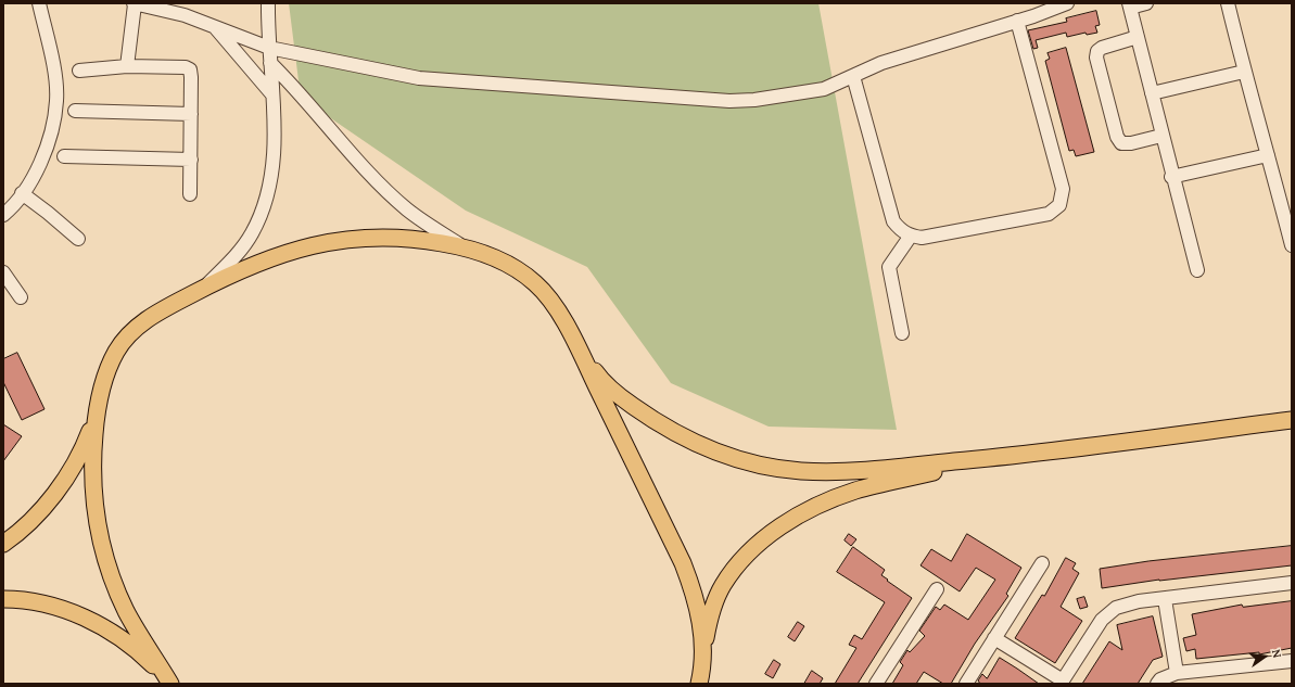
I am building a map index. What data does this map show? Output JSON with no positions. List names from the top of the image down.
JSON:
{
  "north": "right"
}
